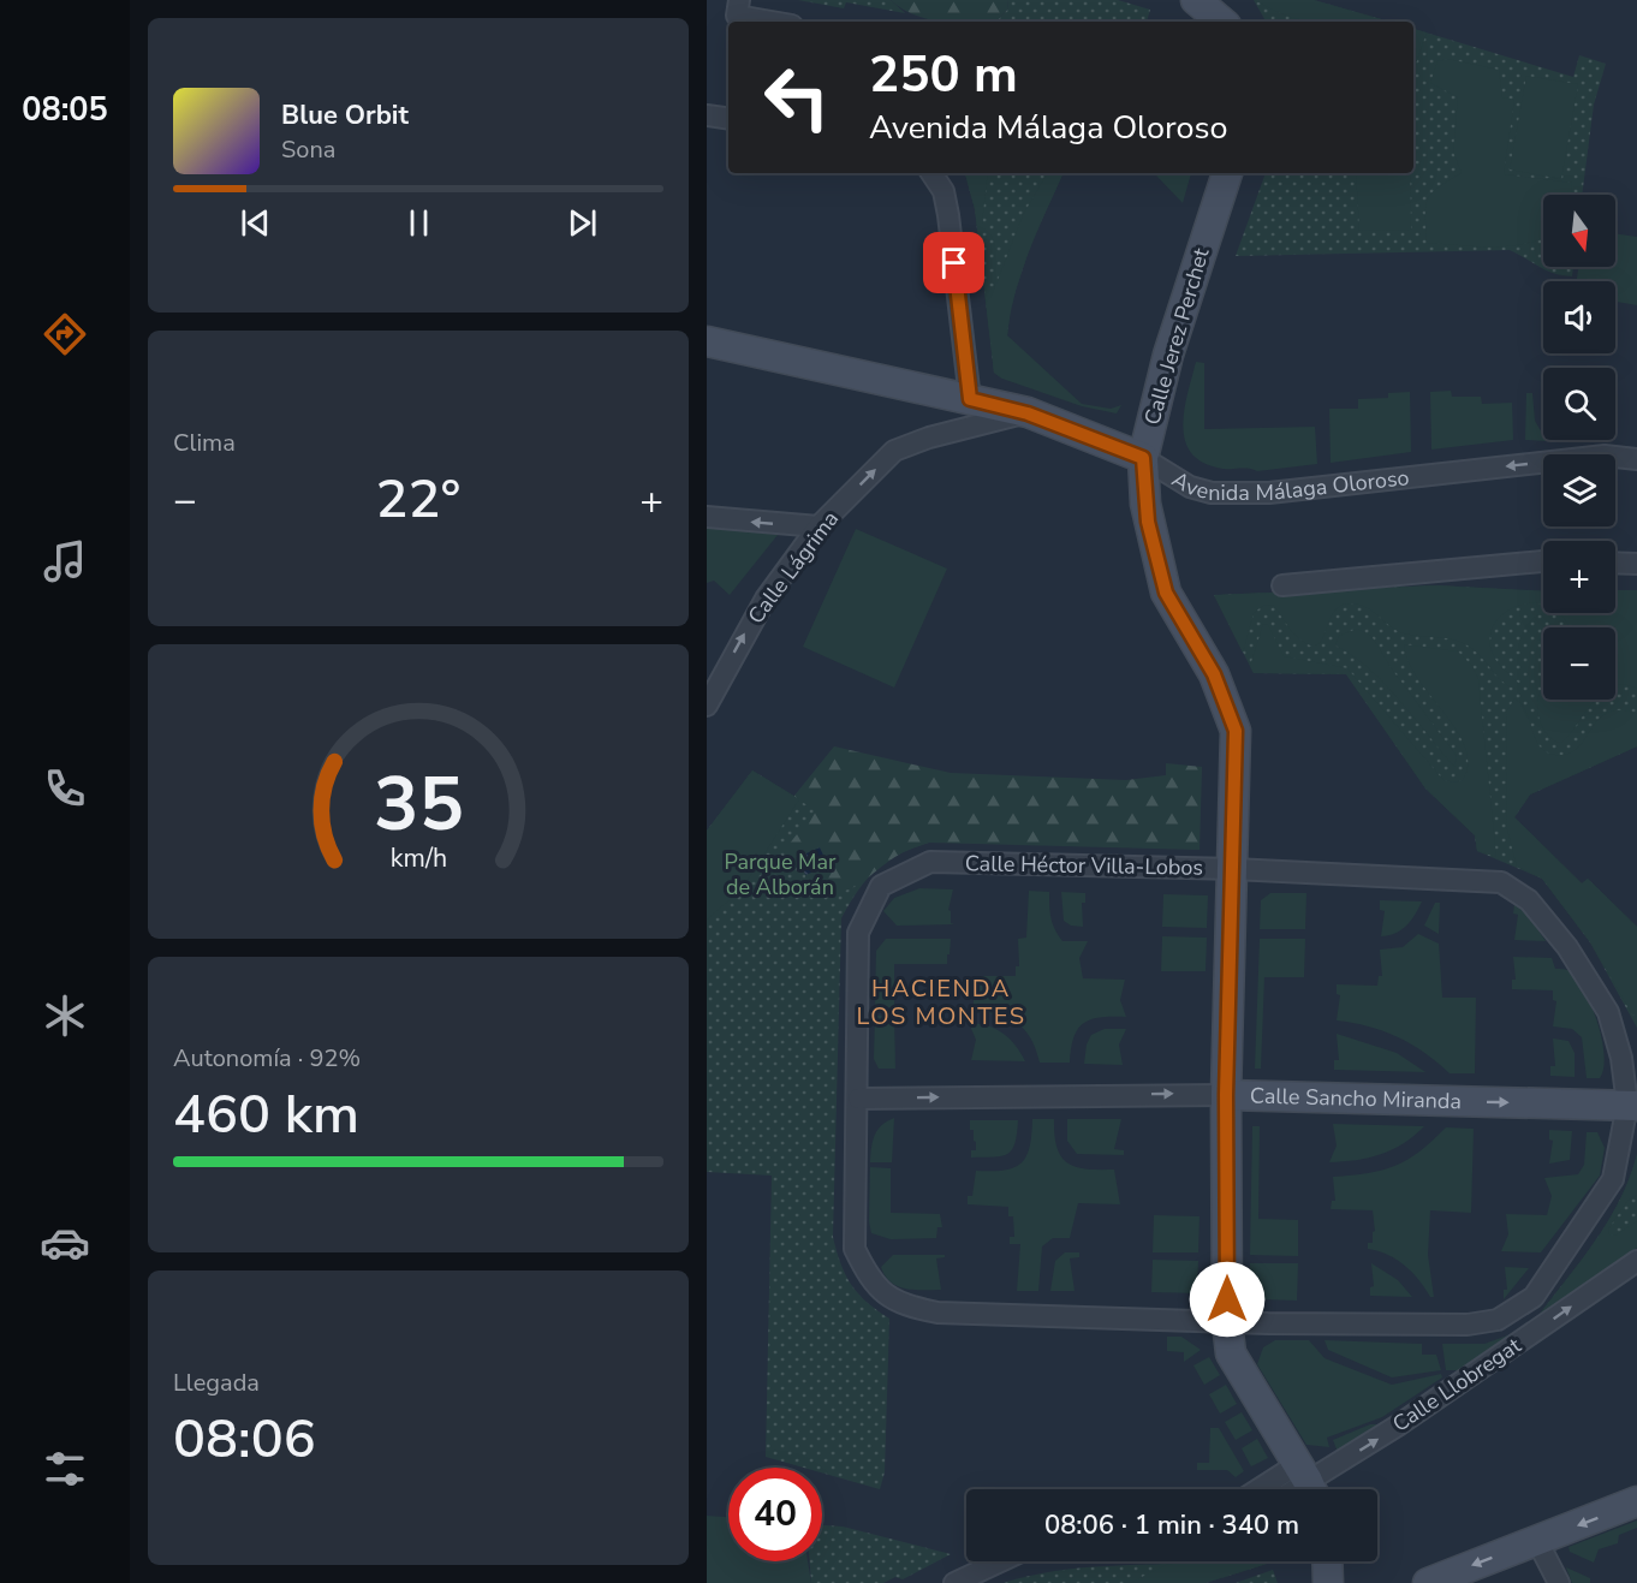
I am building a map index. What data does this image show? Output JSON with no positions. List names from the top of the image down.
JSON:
{
  "streets": {
    "street": [
      "Calle Jerez Perchet",
      "Avenida Málaga Oloroso",
      "Calle Lágrima",
      "Calle Héctor Villa-Lobos",
      "Calle Sancho Miranda",
      "Calle Llobregat"
    ]
  },
  "crossings": [
    ["Calle Jerez Perchet", "Avenida Málaga Oloroso"],
    ["Calle Jerez Perchet", "Calle Héctor Villa-Lobos"],
    ["Calle Jerez Perchet", "Calle Sancho Miranda"],
    ["Calle Jerez Perchet", "Calle Llobregat"],
    ["Avenida Málaga Oloroso", "Calle Lágrima"],
    ["Calle Héctor Villa-Lobos", "Calle Sancho Miranda"]
  ],
  "one_way": ["Calle Lágrima", "Calle Sancho Miranda"],
  "districts": ["HACIENDA LOS MONTES"],
  "parks": ["Parque Mar de Alborán"],
  "north": "bottom",
  "page": {
    "tabs": "08:05",
    "turn": ["250 m", "Avenida Málaga Oloroso"],
    "song": ["Blue Orbit", "Sona"],
    "map_buttons": ["+", "−"],
    "tile": [
      "Clima",
      ["Autonomía · 92%", "460 km"],
      ["Llegada", "08:06"]
    ],
    "heat": ["−", "22°", "+"],
    "limit": "40",
    "trip": "08:06 · 1 min · 340 m",
    "gauge": ["35", "km/h"]
  }
}
